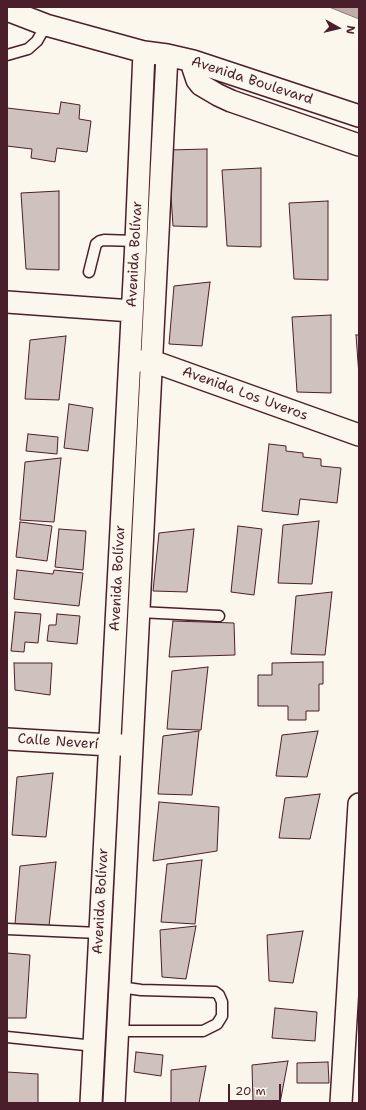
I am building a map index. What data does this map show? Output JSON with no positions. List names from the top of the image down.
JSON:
{
  "streets": {
    "street": [
      "Avenida Boulevard",
      "Avenida Bolívar",
      "Avenida Los Uveros",
      "Calle Neverí"
    ]
  },
  "crossings": [
    ["Avenida Boulevard", "Avenida Bolívar"],
    ["Avenida Bolívar", "Avenida Los Uveros"],
    ["Avenida Bolívar", "Calle Neverí"]
  ],
  "scale_bar": "20 m",
  "north": "right"
}
